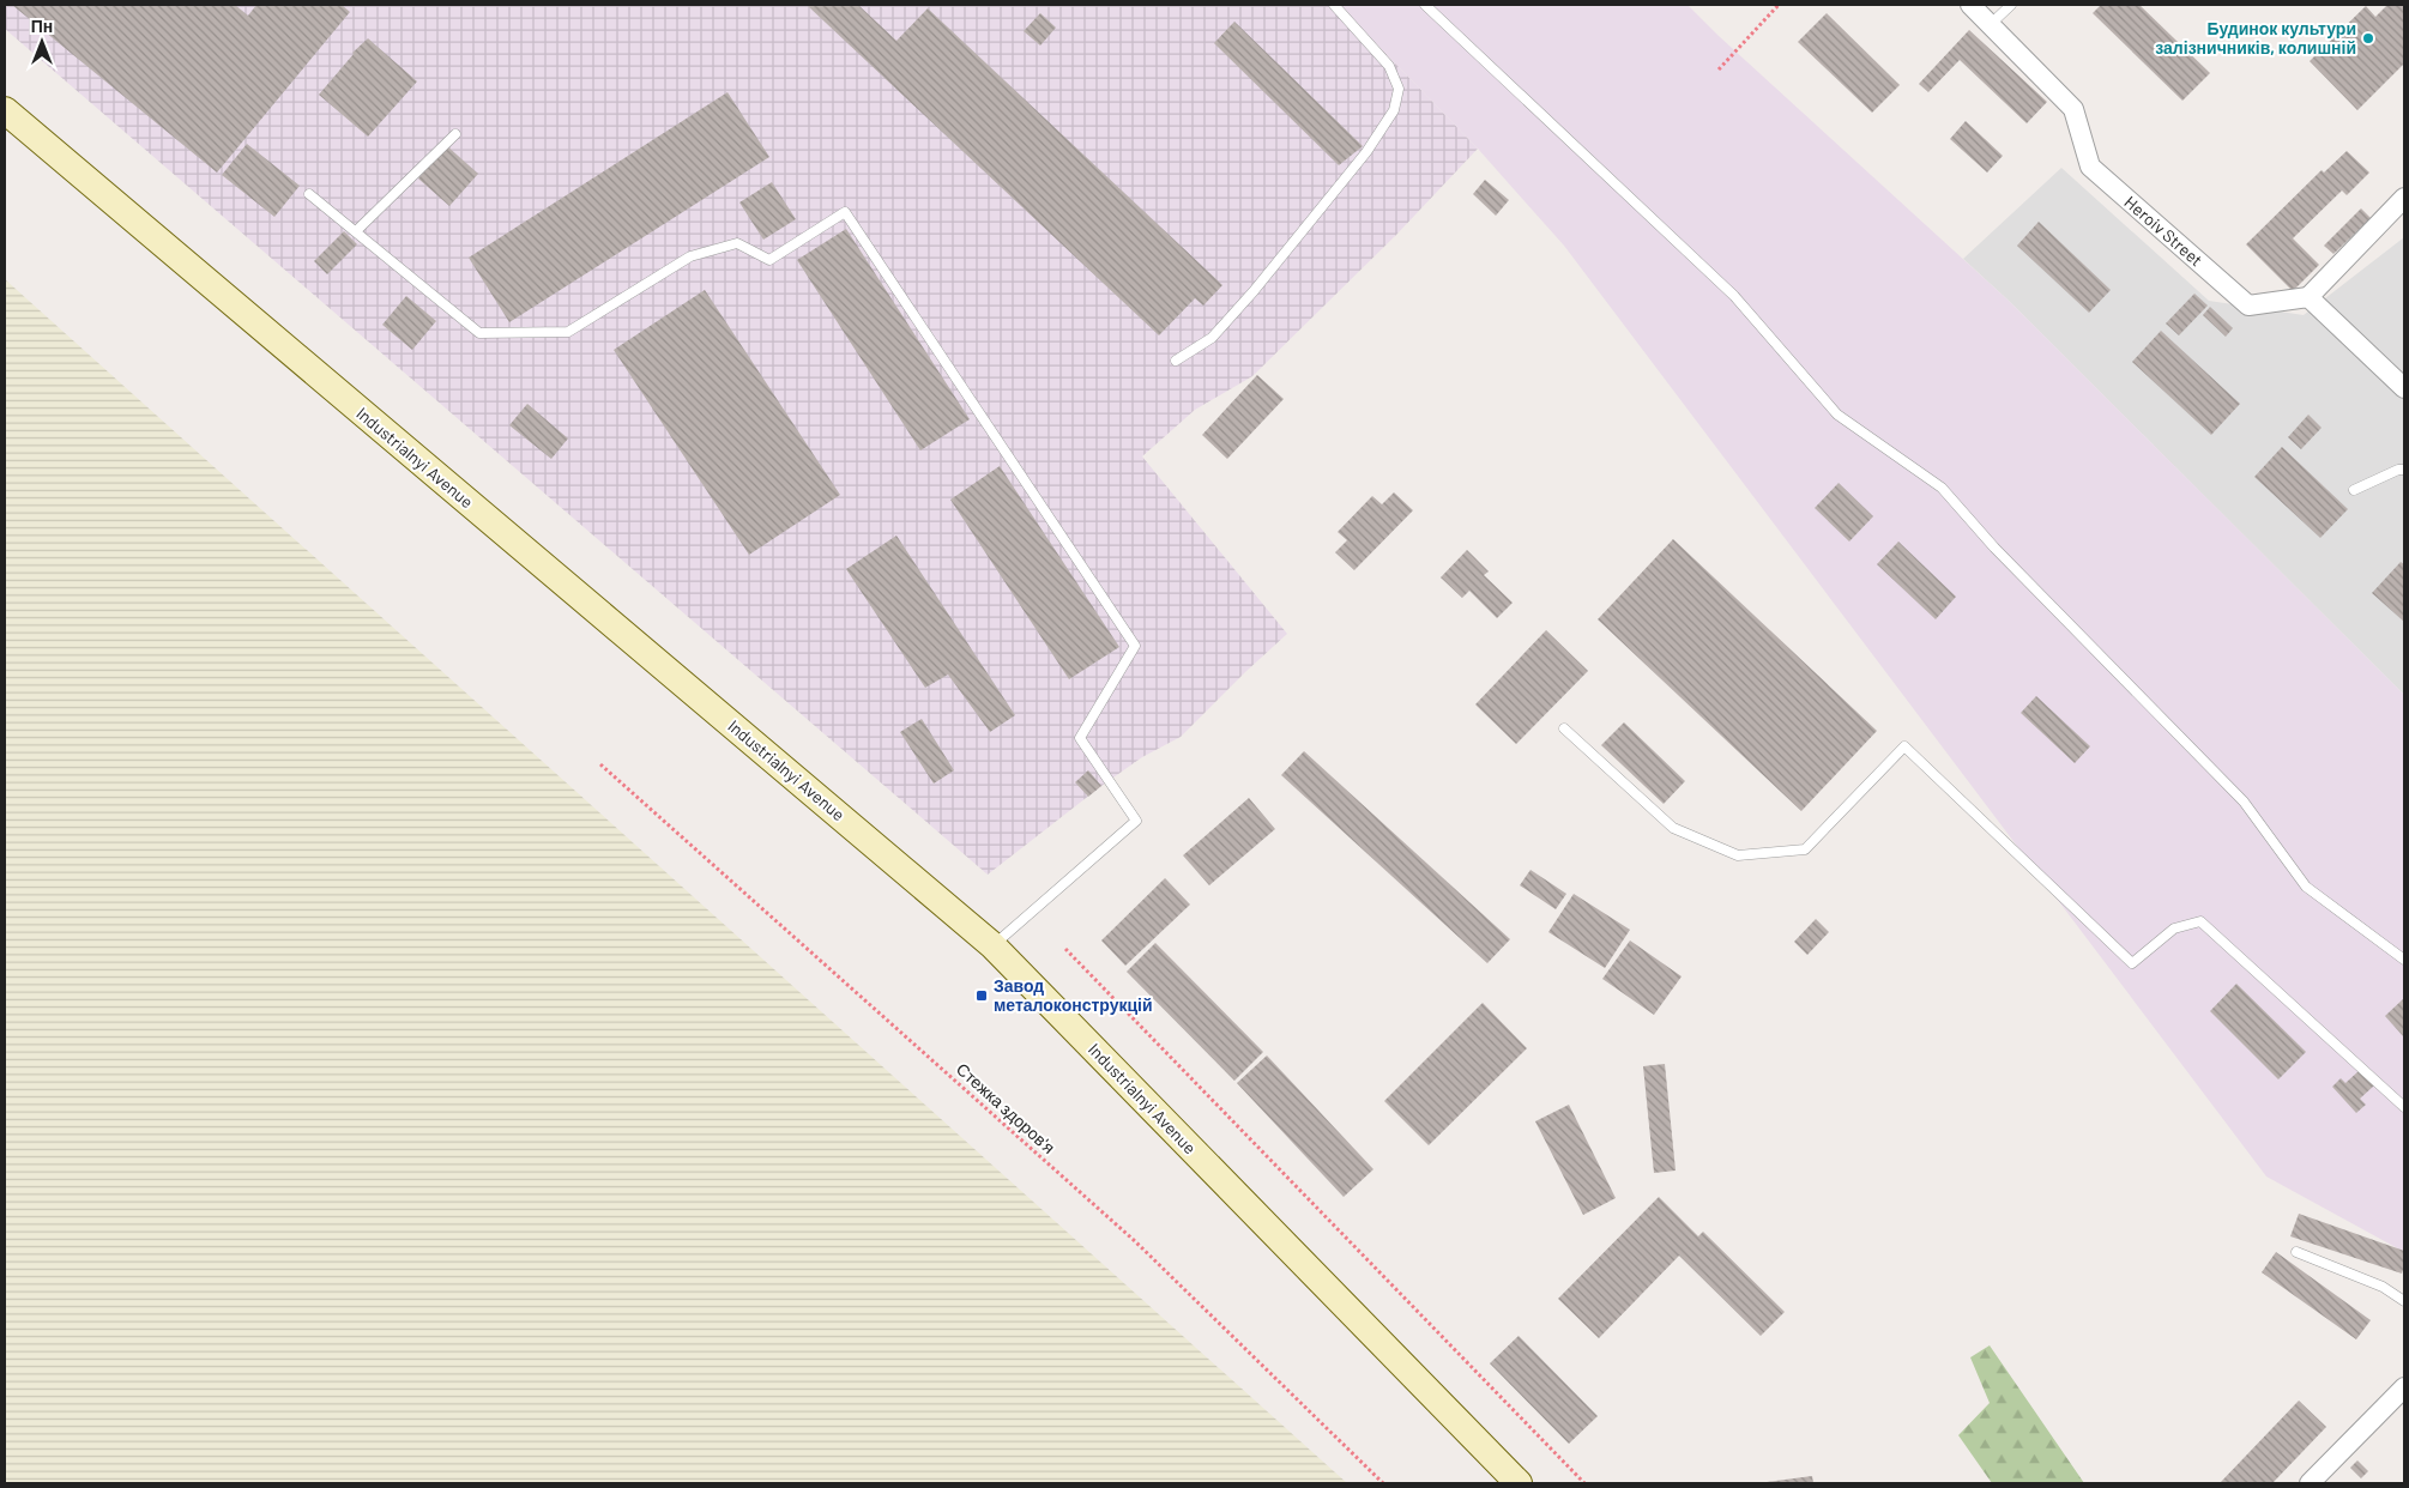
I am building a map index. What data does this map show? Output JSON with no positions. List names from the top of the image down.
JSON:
{
  "streets": {
    "street": ["Heroiv Street", "Industrialnyi Avenue"],
    "path": ["Стежка здоров'я"]
  },
  "places": {
    "other": ["Будинок культури залізничників, колишній"],
    "transit": ["Завод металоконструкцій"]
  },
  "north": "top"
}
